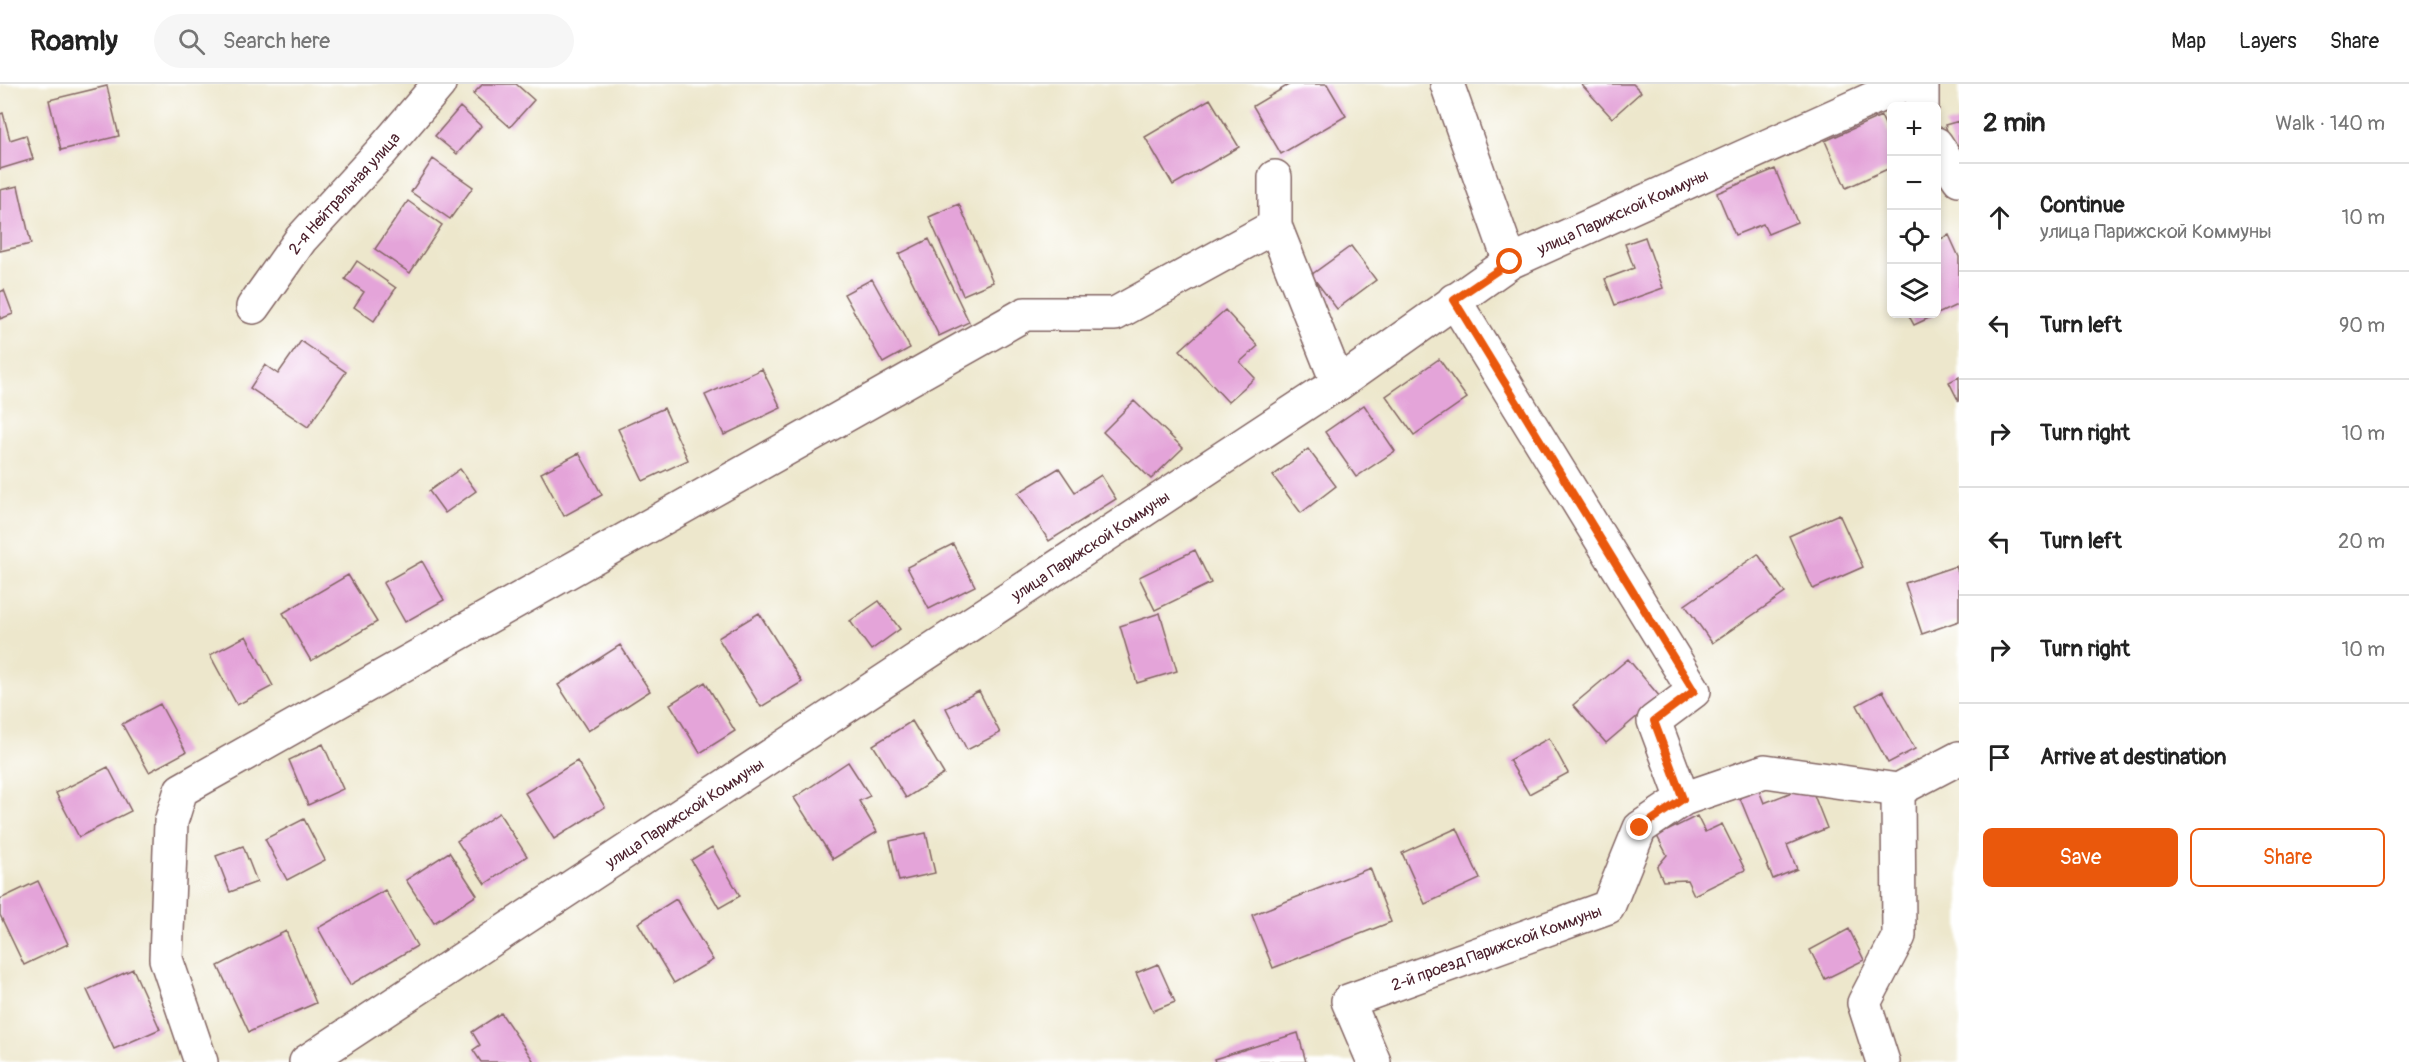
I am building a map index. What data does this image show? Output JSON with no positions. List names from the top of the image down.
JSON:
{
  "streets": {
    "street": ["2-я Нейтральная улица", "улица Парижской Коммуны", "2-й проезд Парижской Коммуны"]
  },
  "page": {
    "header": "Roamly",
    "search": "Search here",
    "nav": ["Map", "Layers", "Share"],
    "heading": ["2 min", "Walk · 140 m"],
    "map_buttons": ["+", "−"],
    "list": [
      ["Continue", "улица Парижской Коммуны", "10 m"],
      ["Turn left", "90 m"],
      ["Turn right", "10 m"],
      ["Turn left", "20 m"],
      ["Turn right", "10 m"],
      "Arrive at destination"
    ],
    "buttons": ["Save", "Share"]
  }
}
